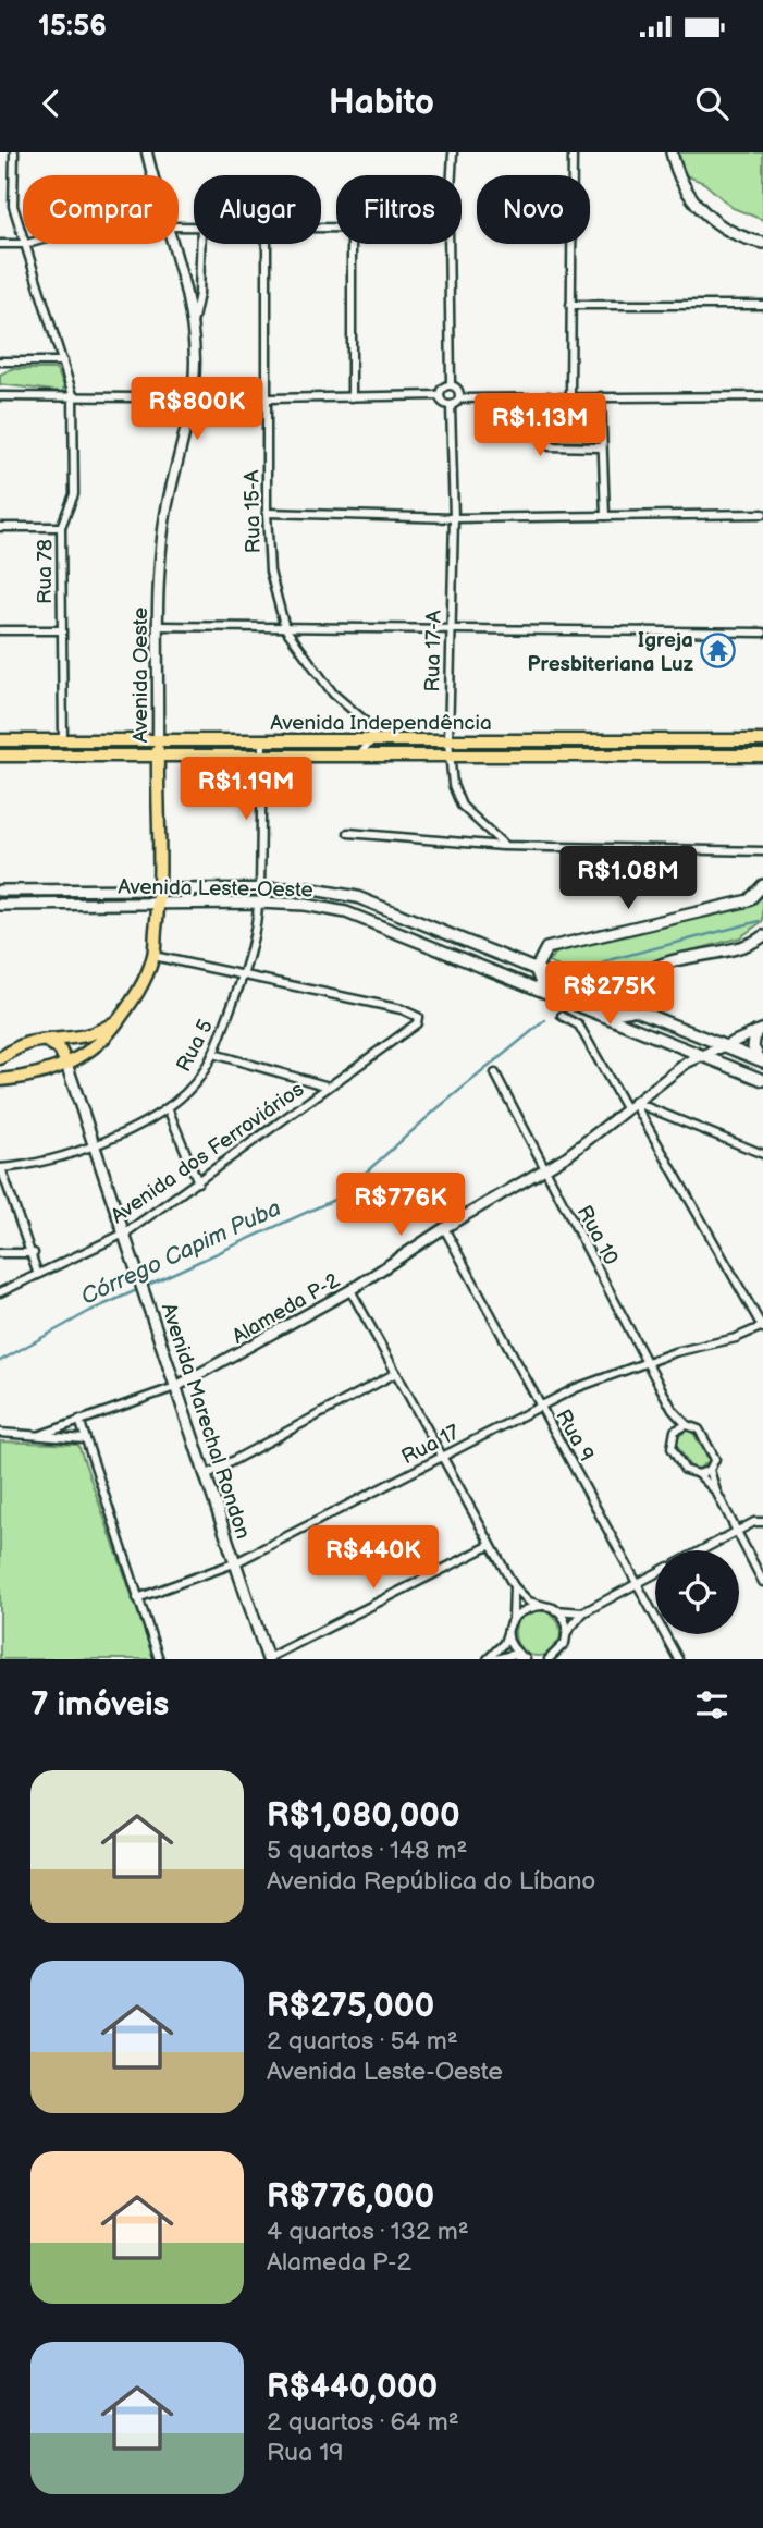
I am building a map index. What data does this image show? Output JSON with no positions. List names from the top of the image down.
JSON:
{
  "streets": {
    "main road": [
      "Avenida Oeste",
      "Avenida Independência",
      "Avenida Leste-Oeste",
      "Avenida Marechal Rondon"
    ],
    "street": [
      "Rua 15-A",
      "Rua 78",
      "Rua 17-A",
      "Rua 5",
      "Avenida dos Ferroviários",
      "Rua 10",
      "Alameda P-2",
      "Rua 9",
      "Rua 17"
    ]
  },
  "crossings": [
    ["Rua 15-A", "Avenida Independência"],
    ["Rua 78", "Avenida Independência"],
    ["Rua 17-A", "Avenida Independência"],
    ["Avenida Oeste", "Avenida Independência"],
    ["Avenida Oeste", "Avenida Leste-Oeste"],
    ["Avenida Oeste", "Avenida Marechal Rondon"],
    ["Avenida Leste-Oeste", "Rua 5"],
    ["Avenida Leste-Oeste", "Alameda P-2"],
    ["Rua 5", "Avenida dos Ferroviários"],
    ["Rua 5", "Avenida Marechal Rondon"],
    ["Avenida dos Ferroviários", "Avenida Marechal Rondon"],
    ["Rua 10", "Alameda P-2"],
    ["Rua 10", "Rua 17"],
    ["Alameda P-2", "Avenida Marechal Rondon"],
    ["Alameda P-2", "Rua 9"],
    ["Avenida Marechal Rondon", "Rua 17"],
    ["Rua 9", "Rua 17"]
  ],
  "water": ["Córrego Capim Puba"],
  "places": {
    "temple": ["Igreja Presbiteriana Luz"]
  },
  "page": {
    "status": "15:56",
    "header": "Habito",
    "chip": [
      "Comprar",
      "Alugar",
      "Filtros",
      "Novo"
    ],
    "price": [
      "R$800K",
      "R$1.13M",
      "R$1.19M",
      "R$1.08M",
      "R$275K",
      "R$776K",
      "R$440K"
    ],
    "heading": "7 imóveis",
    "list": [
      {
        "name": "R$1,080,000",
        "note": "5 quartos · 148 m² · Avenida República do Líbano"
      },
      {
        "name": "R$275,000",
        "note": "2 quartos · 54 m² · Avenida Leste-Oeste"
      },
      {
        "name": "R$776,000",
        "note": "4 quartos · 132 m² · Alameda P-2"
      },
      {
        "name": "R$440,000",
        "note": "2 quartos · 64 m² · Rua 19"
      }
    ]
  }
}
